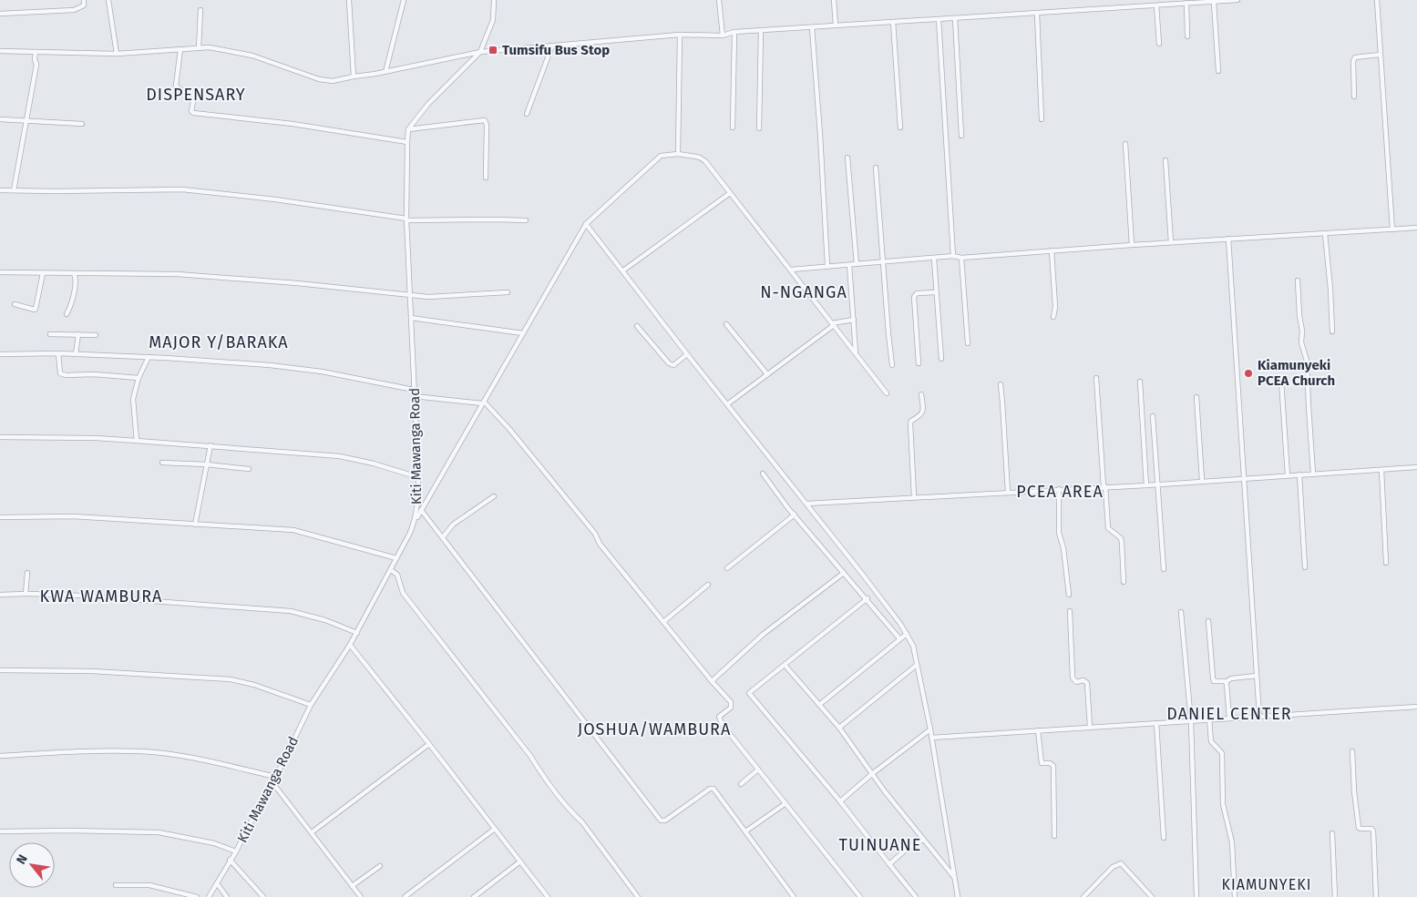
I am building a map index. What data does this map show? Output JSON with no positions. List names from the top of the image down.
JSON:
{
  "streets": {
    "street": ["Kiti Mawanga Road"]
  },
  "districts": [
    "DISPENSARY",
    "N-NGANGA",
    "MAJOR Y/BARAKA",
    "PCEA AREA",
    "KWA WAMBURA",
    "DANIEL CENTER",
    "JOSHUA/WAMBURA",
    "TUINUANE",
    "KIAMUNYEKI"
  ],
  "places": {
    "transit": ["Tumsifu Bus Stop"],
    "other": ["Kiamunyeki PCEA Church"]
  },
  "north": "top left"
}
